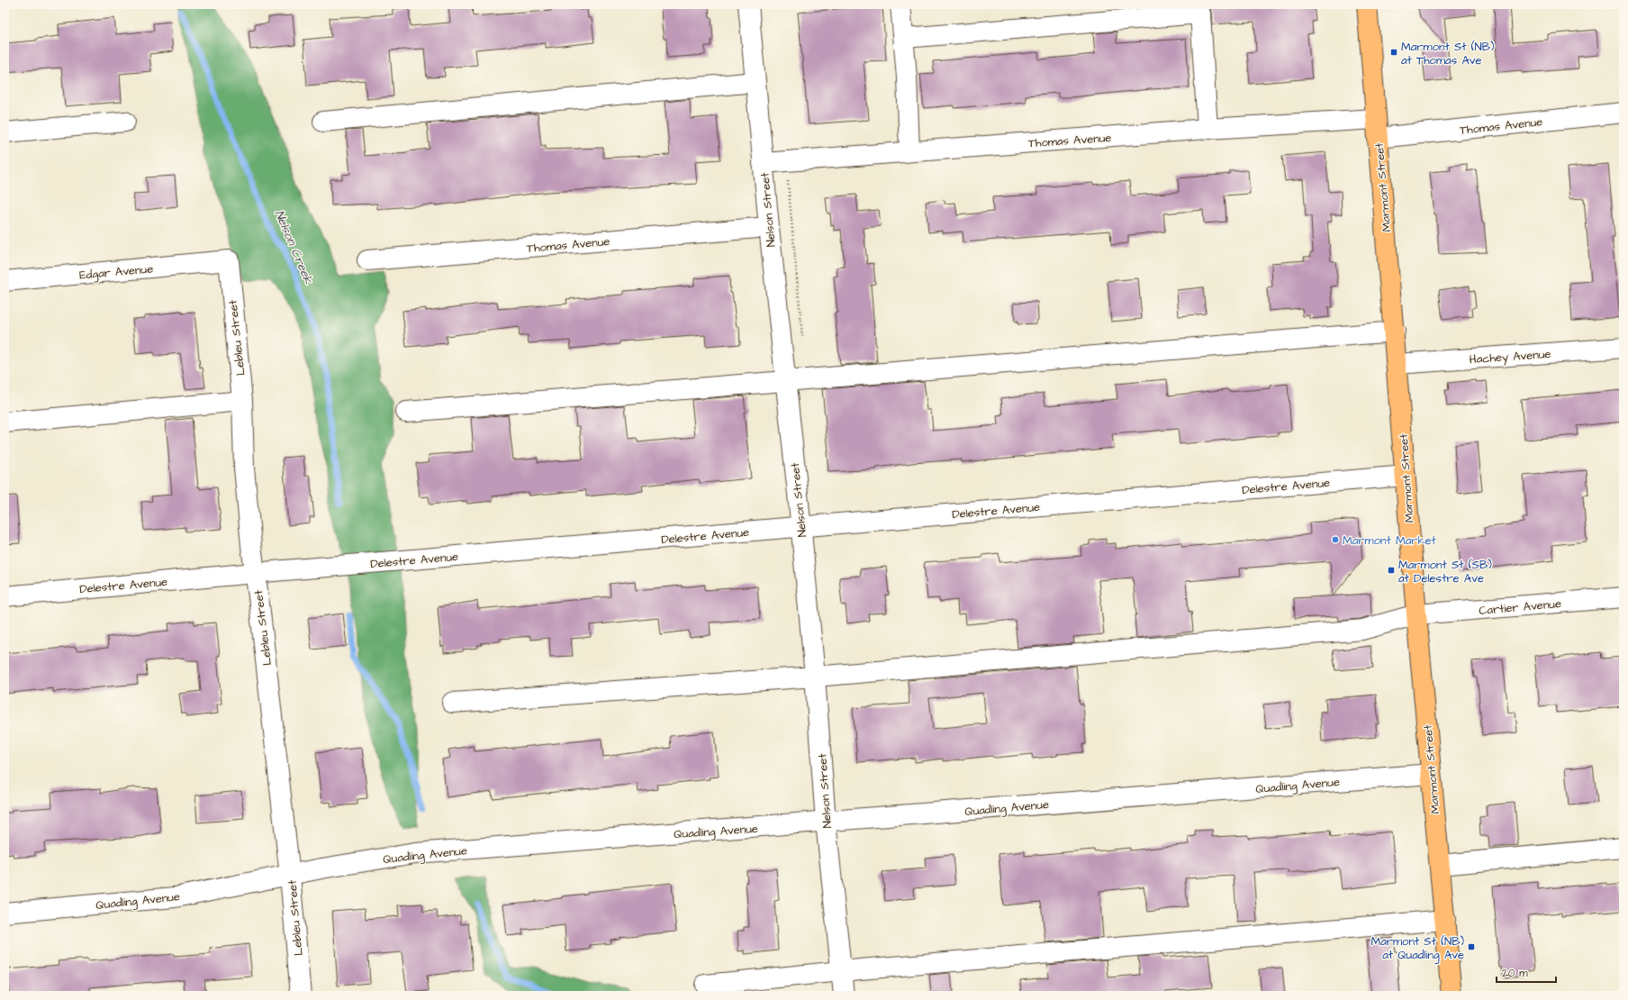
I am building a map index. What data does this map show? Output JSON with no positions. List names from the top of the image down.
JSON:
{
  "streets": {
    "main road": ["Marmont Street"],
    "street": [
      "Thomas Avenue",
      "Nelson Street",
      "Edgar Avenue",
      "Lebleu Street",
      "Hachey Avenue",
      "Delestre Avenue",
      "Cartier Avenue",
      "Quadling Avenue"
    ]
  },
  "crossings": [
    ["Thomas Avenue", "Marmont Street"],
    ["Thomas Avenue", "Nelson Street"],
    ["Marmont Street", "Hachey Avenue"],
    ["Marmont Street", "Delestre Avenue"],
    ["Marmont Street", "Cartier Avenue"],
    ["Marmont Street", "Quadling Avenue"],
    ["Nelson Street", "Delestre Avenue"],
    ["Nelson Street", "Cartier Avenue"],
    ["Nelson Street", "Quadling Avenue"],
    ["Edgar Avenue", "Lebleu Street"],
    ["Lebleu Street", "Delestre Avenue"],
    ["Lebleu Street", "Quadling Avenue"]
  ],
  "water": ["Nelson Creek"],
  "places": {
    "transit": ["Marmont St (NB) at Thomas Ave", "Marmont St (SB) at Delestre Ave", "Marmont St (NB) at Quadling Ave"],
    "other": ["Marmont Market"]
  },
  "scale_bar": "20 m"
}
